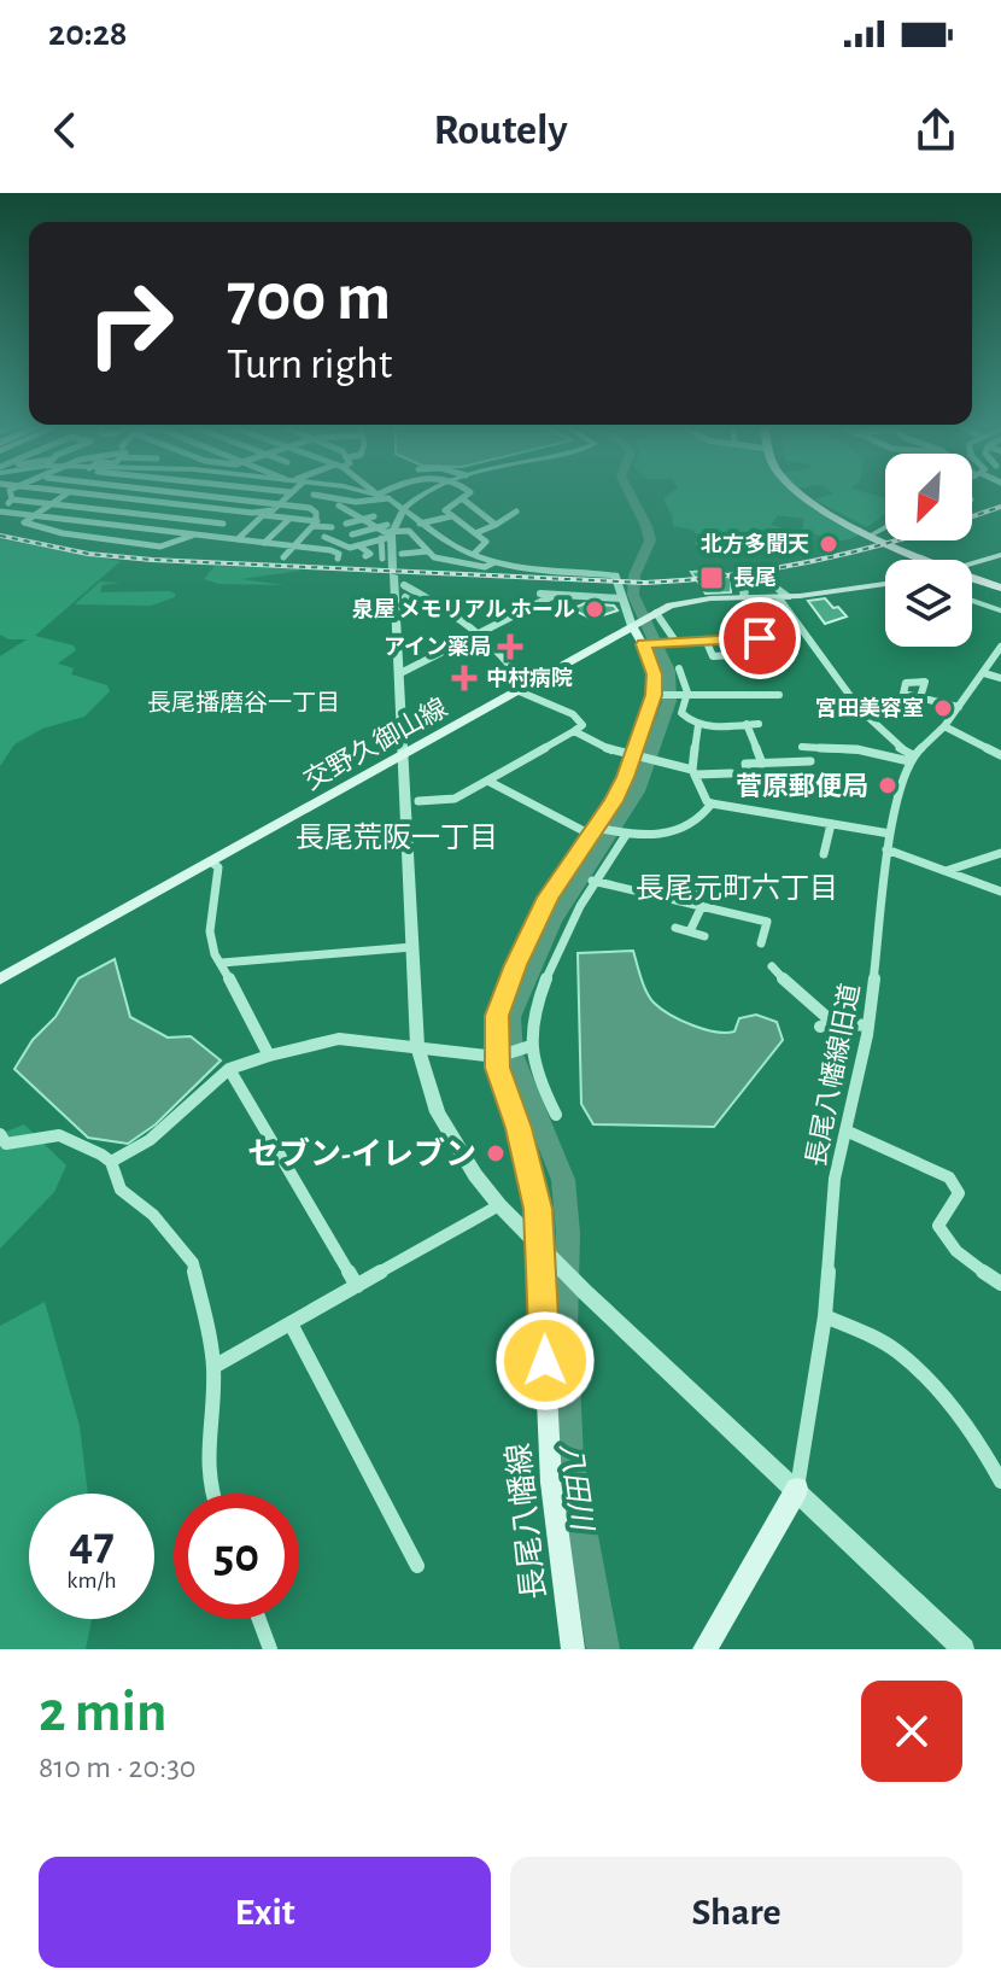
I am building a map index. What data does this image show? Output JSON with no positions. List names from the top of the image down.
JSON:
{
  "streets": {
    "main road": ["交野久御山線", "長尾八幡線"],
    "street": ["長尾八幡線旧道"]
  },
  "districts": ["長尾播磨谷一丁目", "長尾荒阪一丁目", "長尾元町六丁目"],
  "water": ["八田川"],
  "places": {
    "other": [
      "北方多聞天",
      "泉屋 メモリアル ホール",
      "宮田美容室",
      "菅原郵便局",
      "セブン-イレブン"
    ],
    "transit": ["長尾"],
    "health": ["アイン薬局", "中村病院"]
  },
  "north": "bottom left",
  "page": {
    "status": "20:28",
    "header": "Routely",
    "turn": ["700 m", "Turn right"],
    "speed": "47 km/h",
    "limit": "50",
    "heading": ["2 min", "810 m · 20:30"],
    "buttons": ["Exit", "Share"]
  }
}
